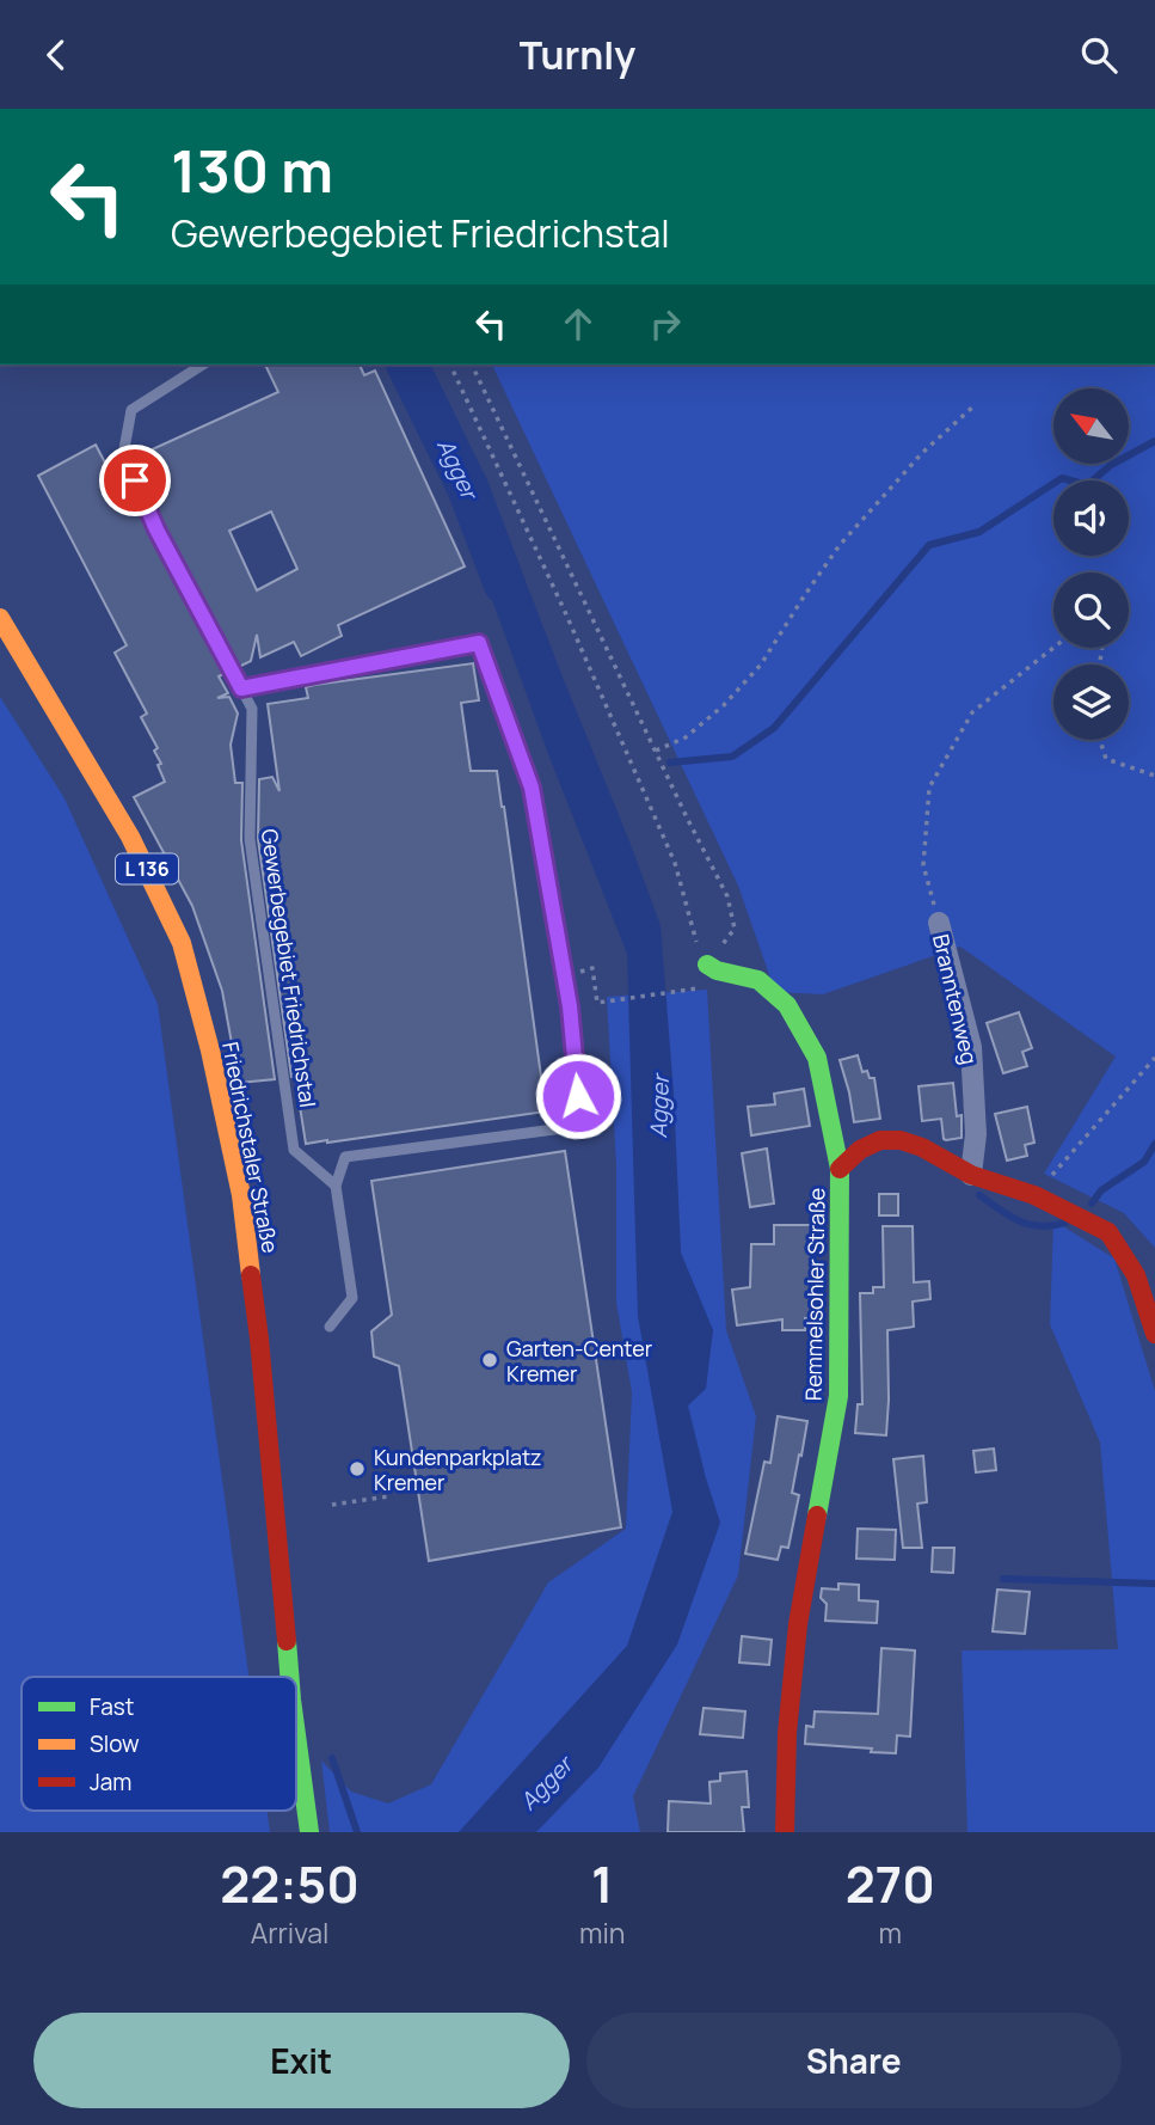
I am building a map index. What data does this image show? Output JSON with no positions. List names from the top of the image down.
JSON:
{
  "streets": {
    "street": [
      "L 136",
      "Branntenweg",
      "Friedrichstaler Straße",
      "Remmelsohler Straße"
    ],
    "lane": ["Gewerbegebiet Friedrichstal"]
  },
  "water": ["Agger"],
  "places": ["Garten-Center Kremer", "Kundenparkplatz Kremer"],
  "legend": ["Fast", "Slow", "Jam"],
  "north": "top left",
  "page": {
    "header": "Turnly",
    "turn": ["130 m", "Gewerbegebiet Friedrichstal"],
    "eta": [
      "22:50",
      "Arrival",
      "1",
      "min",
      "270",
      "m"
    ],
    "buttons": ["Exit", "Share"]
  }
}
